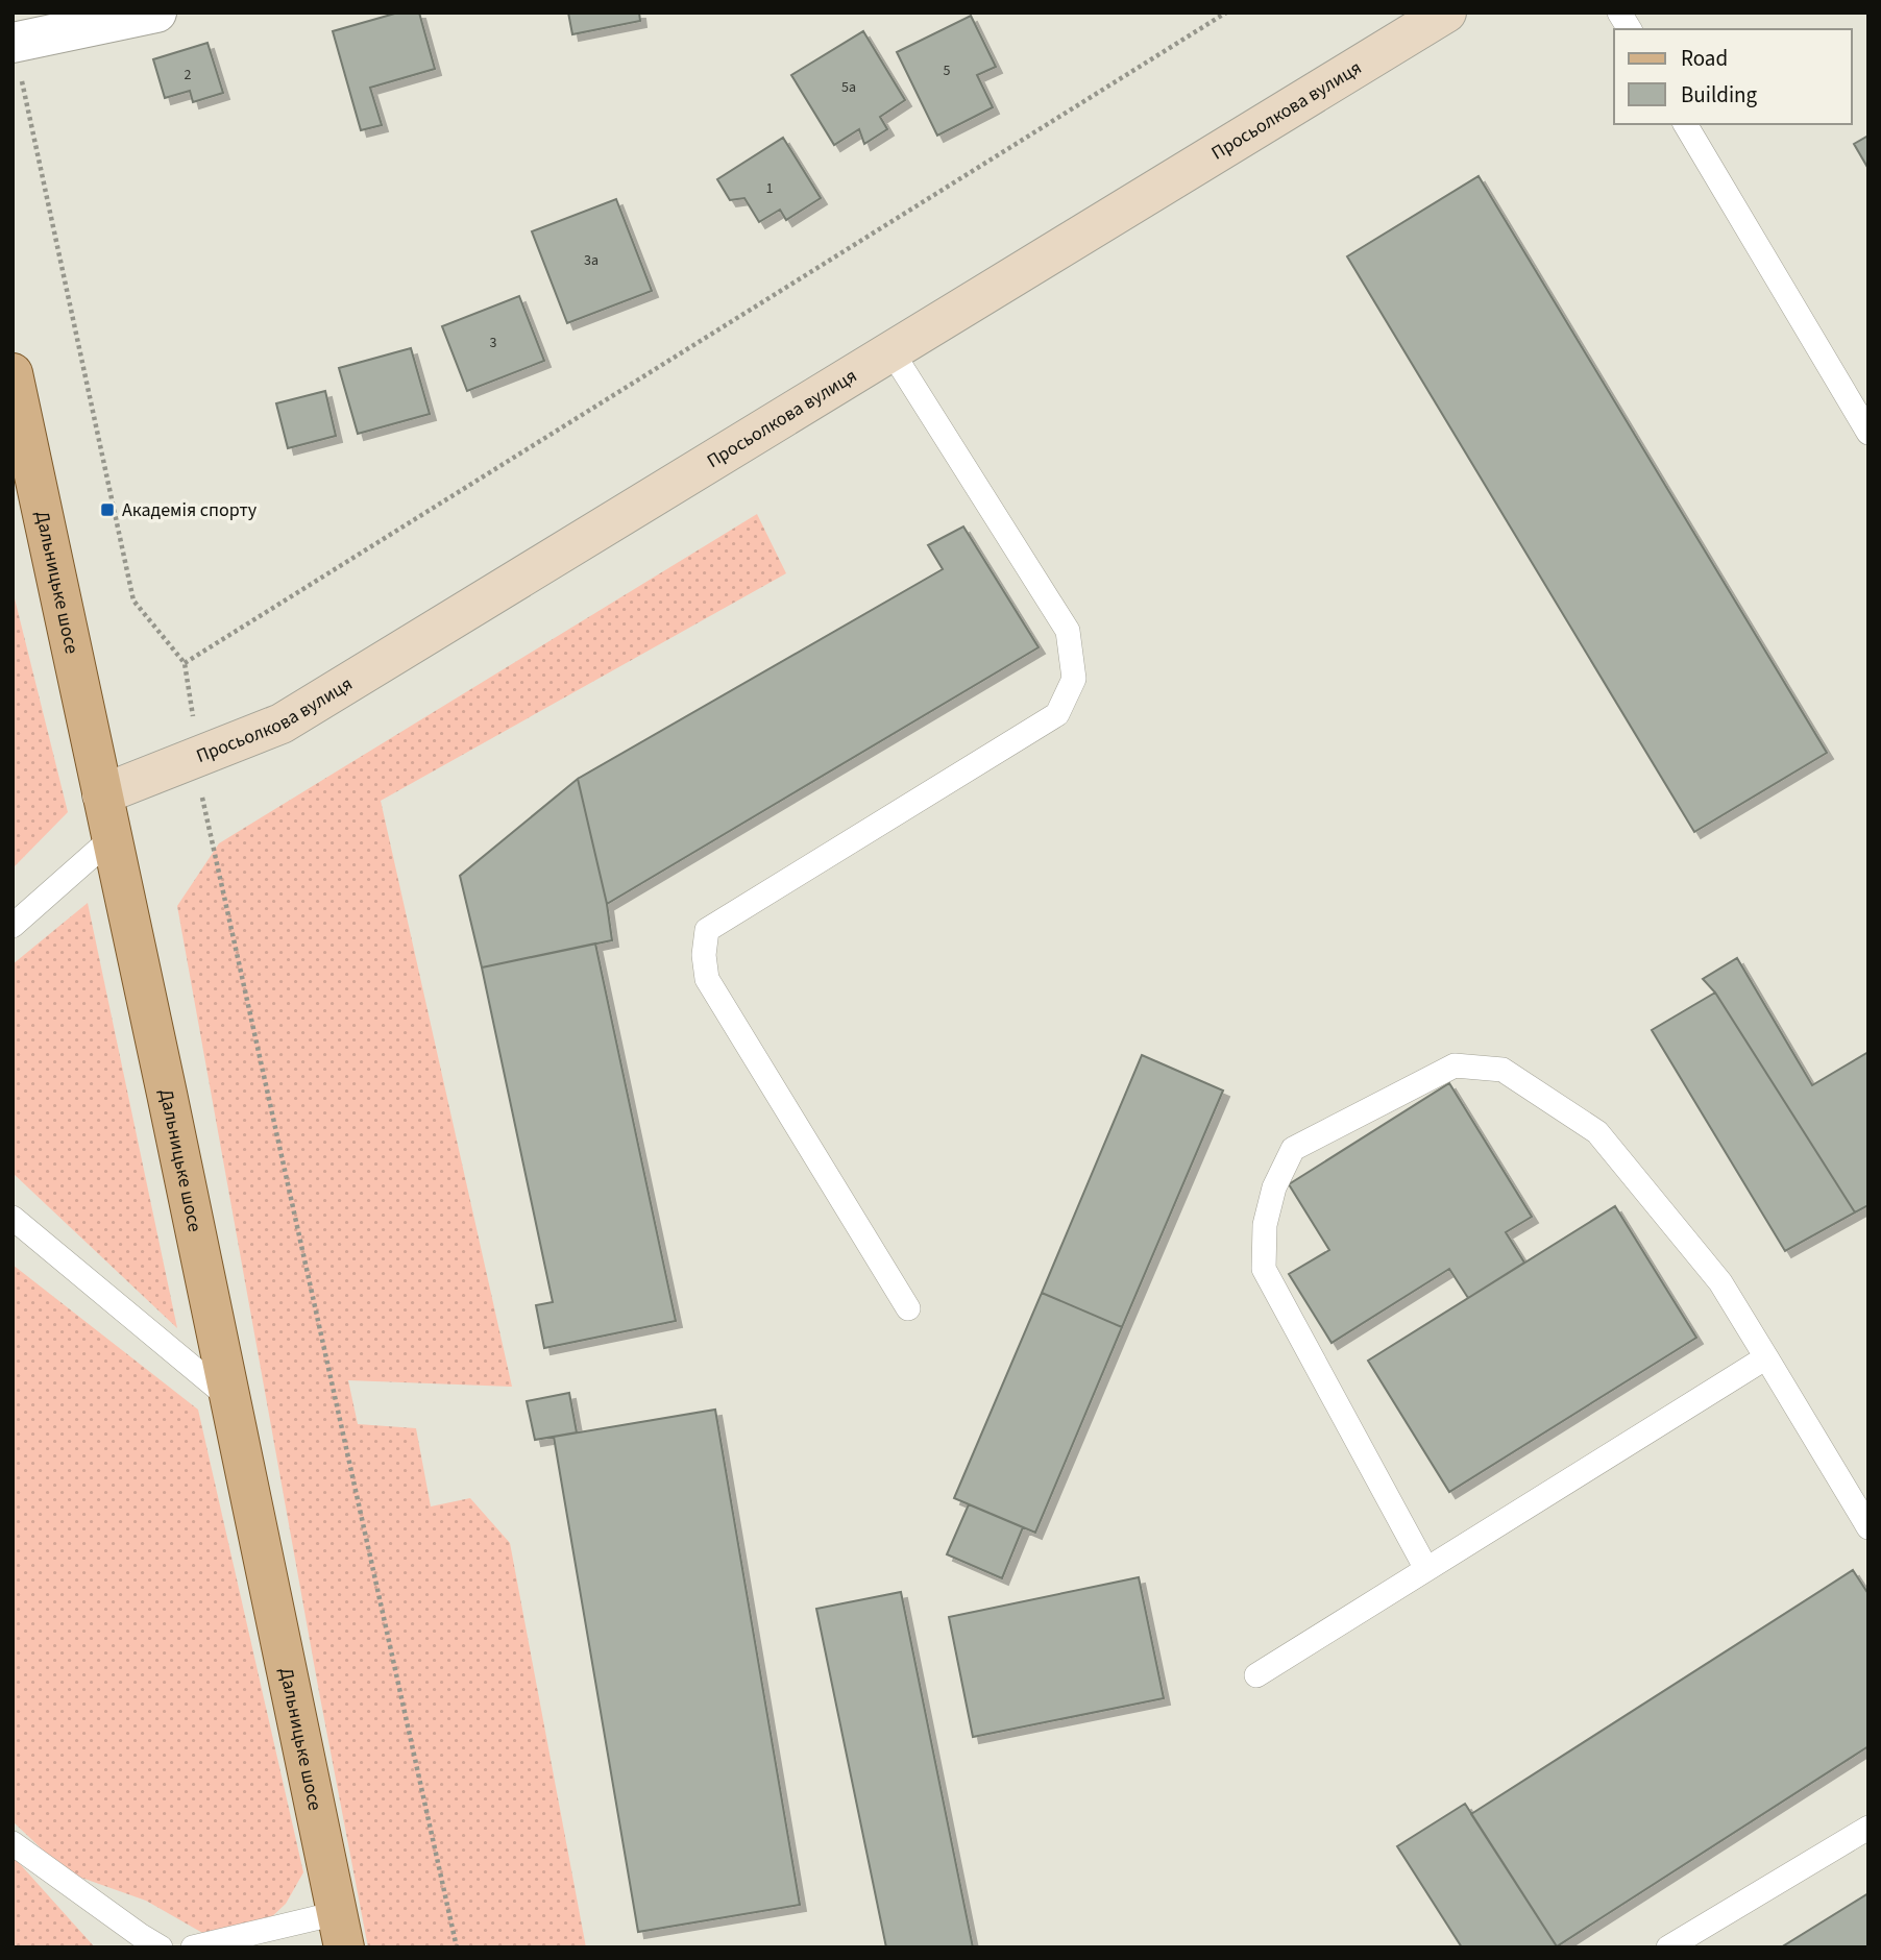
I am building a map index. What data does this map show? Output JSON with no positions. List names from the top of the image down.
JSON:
{
  "streets": {
    "main road": ["Дальницьке шосе"],
    "street": ["Просьолкова вулиця"]
  },
  "crossings": [
    ["Просьолкова вулиця", "Дальницьке шосе"]
  ],
  "places": {
    "transit": ["Академія спорту"]
  },
  "house_numbers": [
    "5",
    "2",
    "5а",
    "1",
    "3а",
    "3"
  ],
  "legend": ["Road", "Building"]
}
